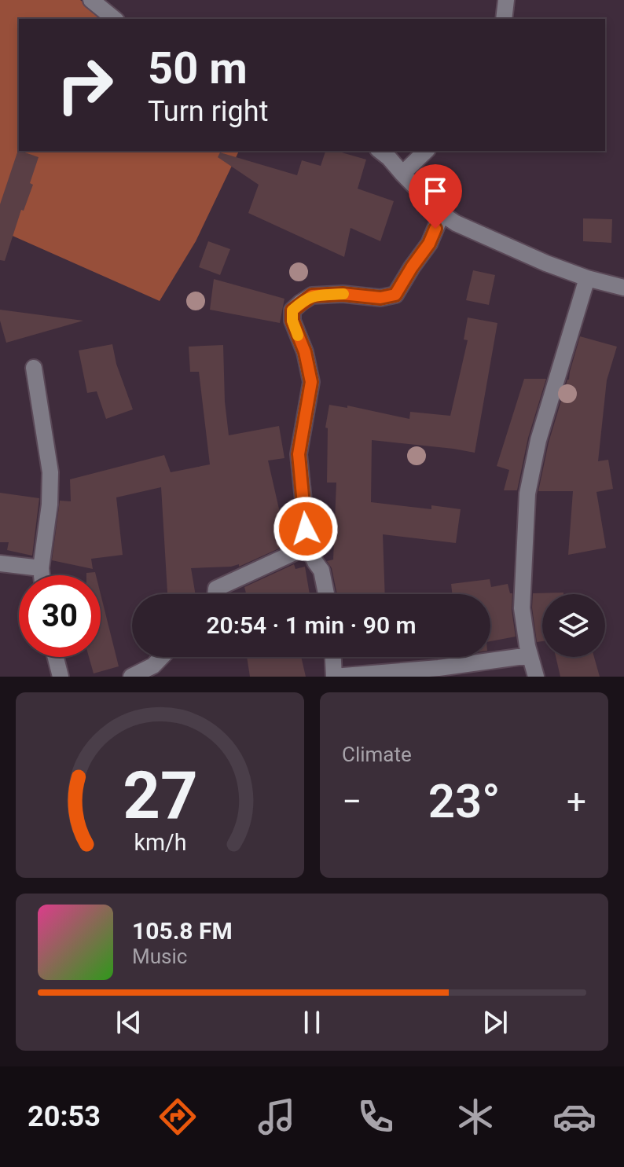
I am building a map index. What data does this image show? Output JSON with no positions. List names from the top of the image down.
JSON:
{
  "page": {
    "turn": ["50 m", "Turn right"],
    "limit": "30",
    "trip": "20:54 · 1 min · 90 m",
    "tile": "Climate",
    "heat": ["−", "23°", "+"],
    "song": ["105.8 FM", "Music"],
    "tabs": "20:53",
    "gauge": ["27", "km/h"]
  }
}
